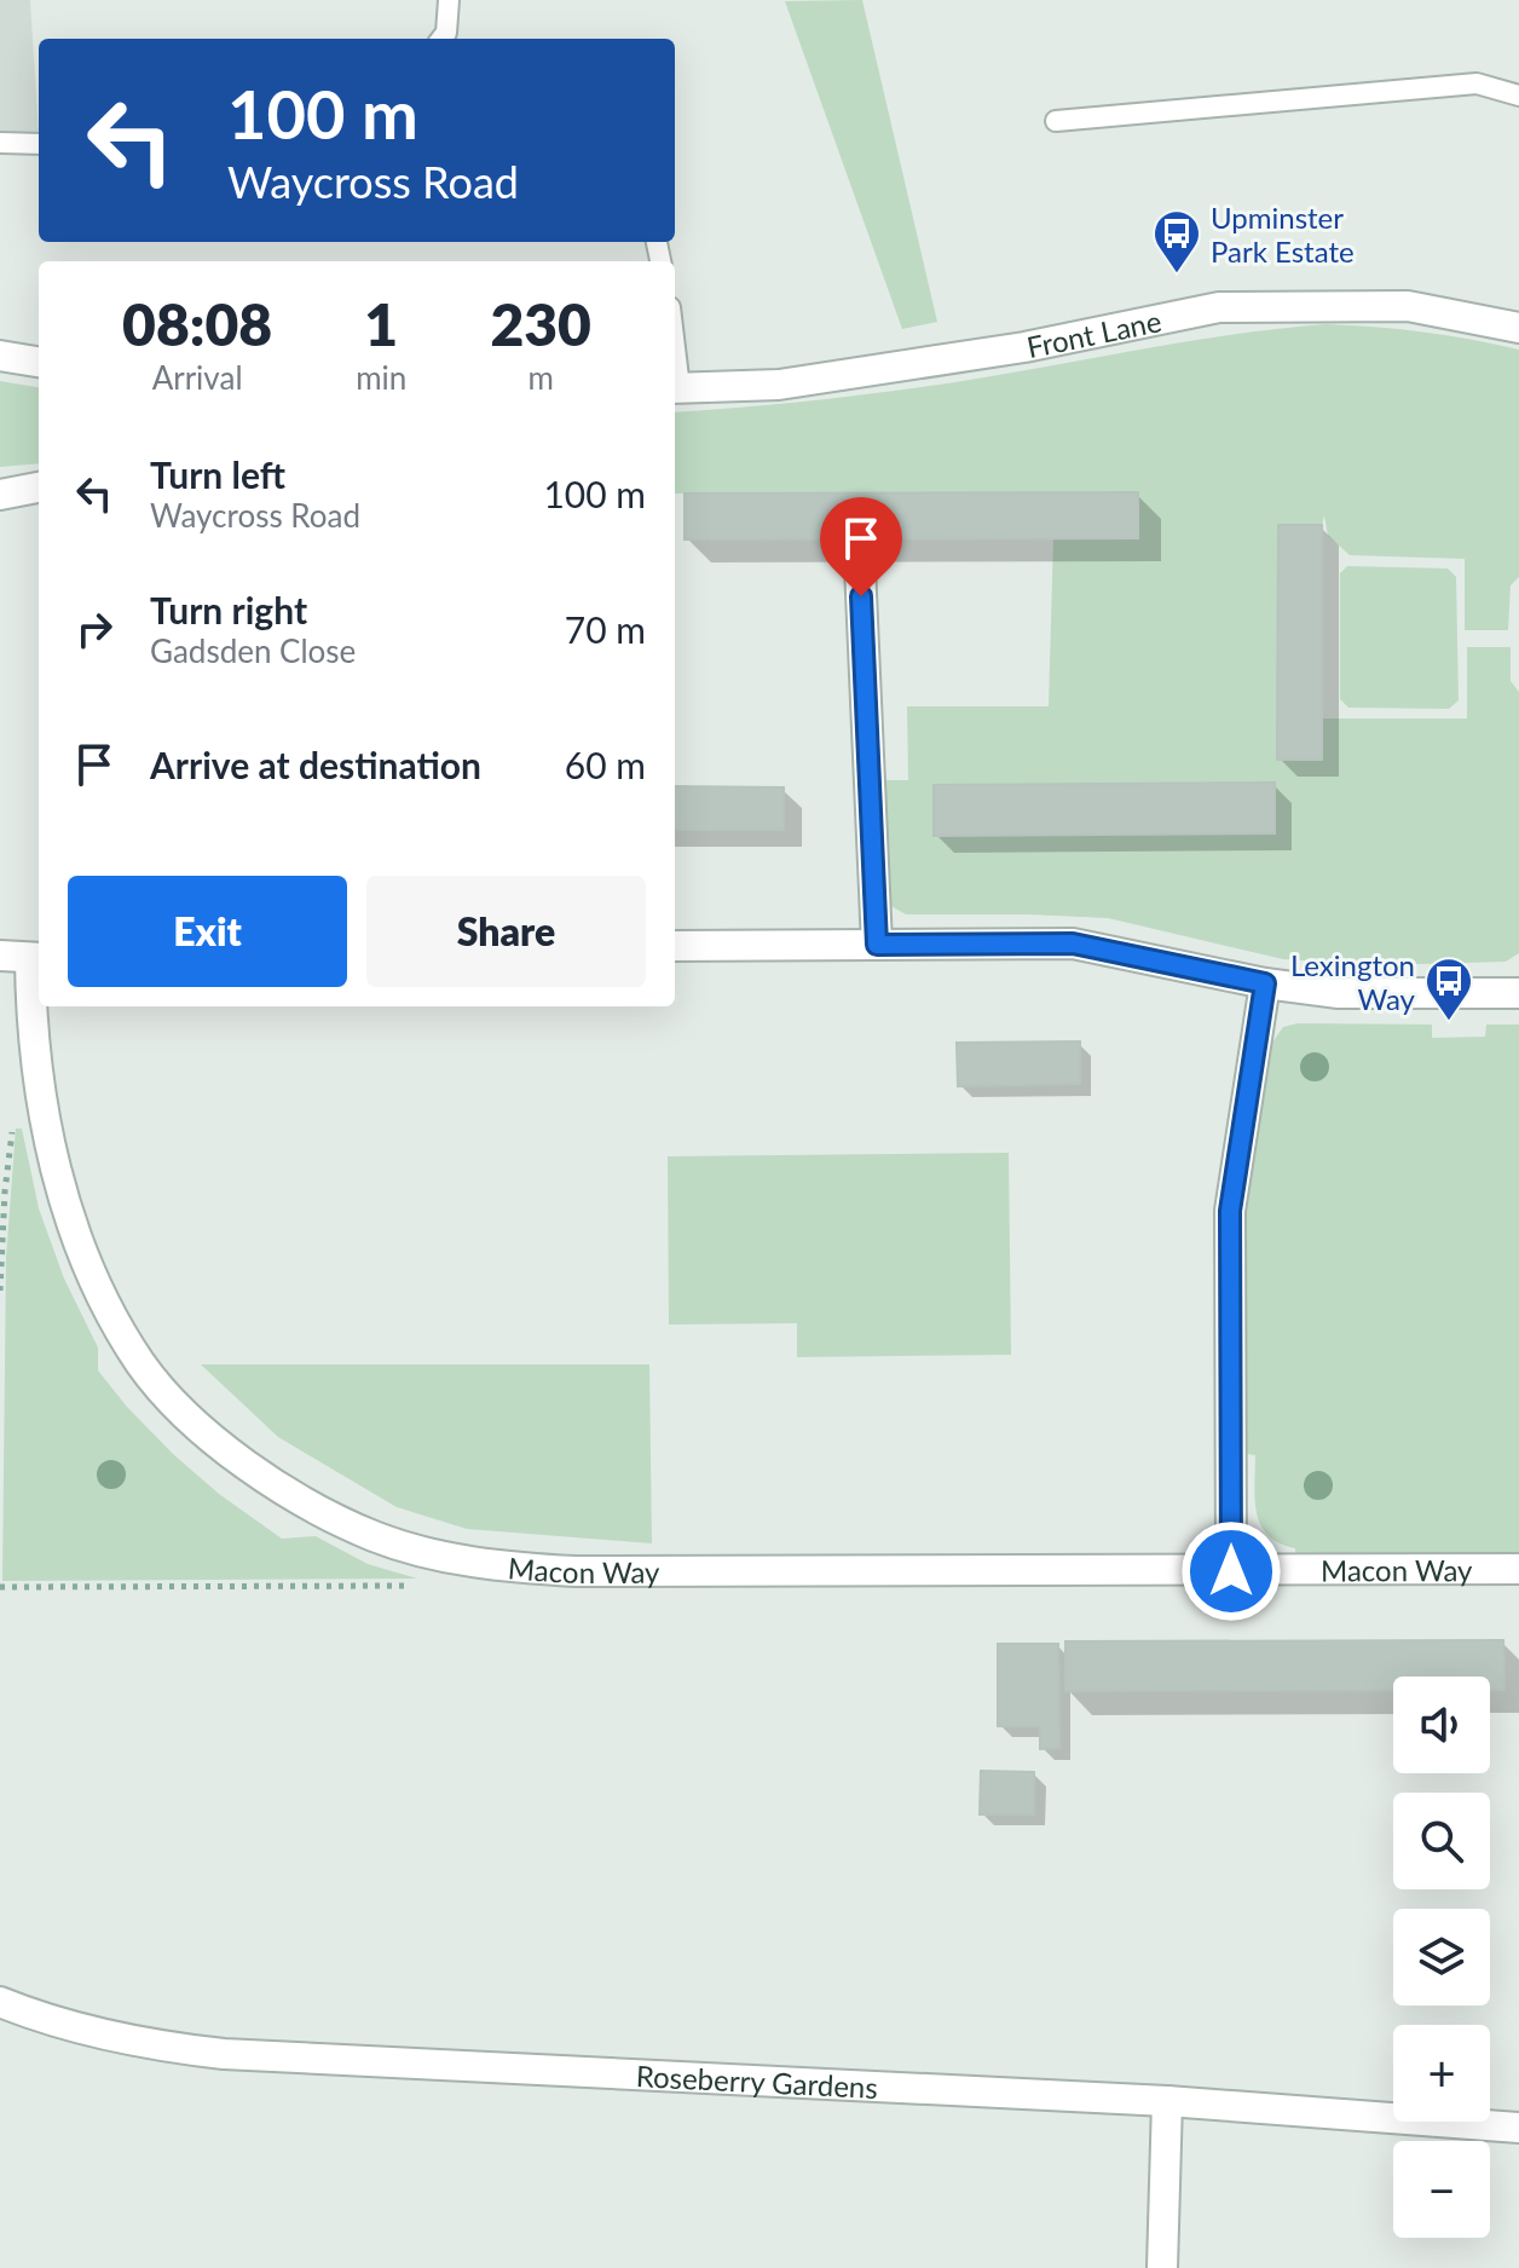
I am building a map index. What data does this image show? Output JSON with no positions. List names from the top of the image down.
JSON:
{
  "streets": {
    "street": ["Front Lane", "Macon Way", "Roseberry Gardens"]
  },
  "places": {
    "bus stop": ["Upminster Park Estate", "Lexington Way"]
  },
  "page": {
    "turn": ["100 m", "Waycross Road"],
    "eta": [
      "08:08",
      "Arrival",
      "1",
      "min",
      "230",
      "m"
    ],
    "list": [
      {
        "name": "Turn left",
        "note": "Waycross Road",
        "value": "100 m"
      },
      {
        "name": "Turn right",
        "note": "Gadsden Close",
        "value": "70 m"
      },
      {
        "name": "Arrive at destination",
        "value": "60 m"
      }
    ],
    "buttons": ["Exit", "Share"],
    "map_buttons": ["+", "−"]
  }
}
